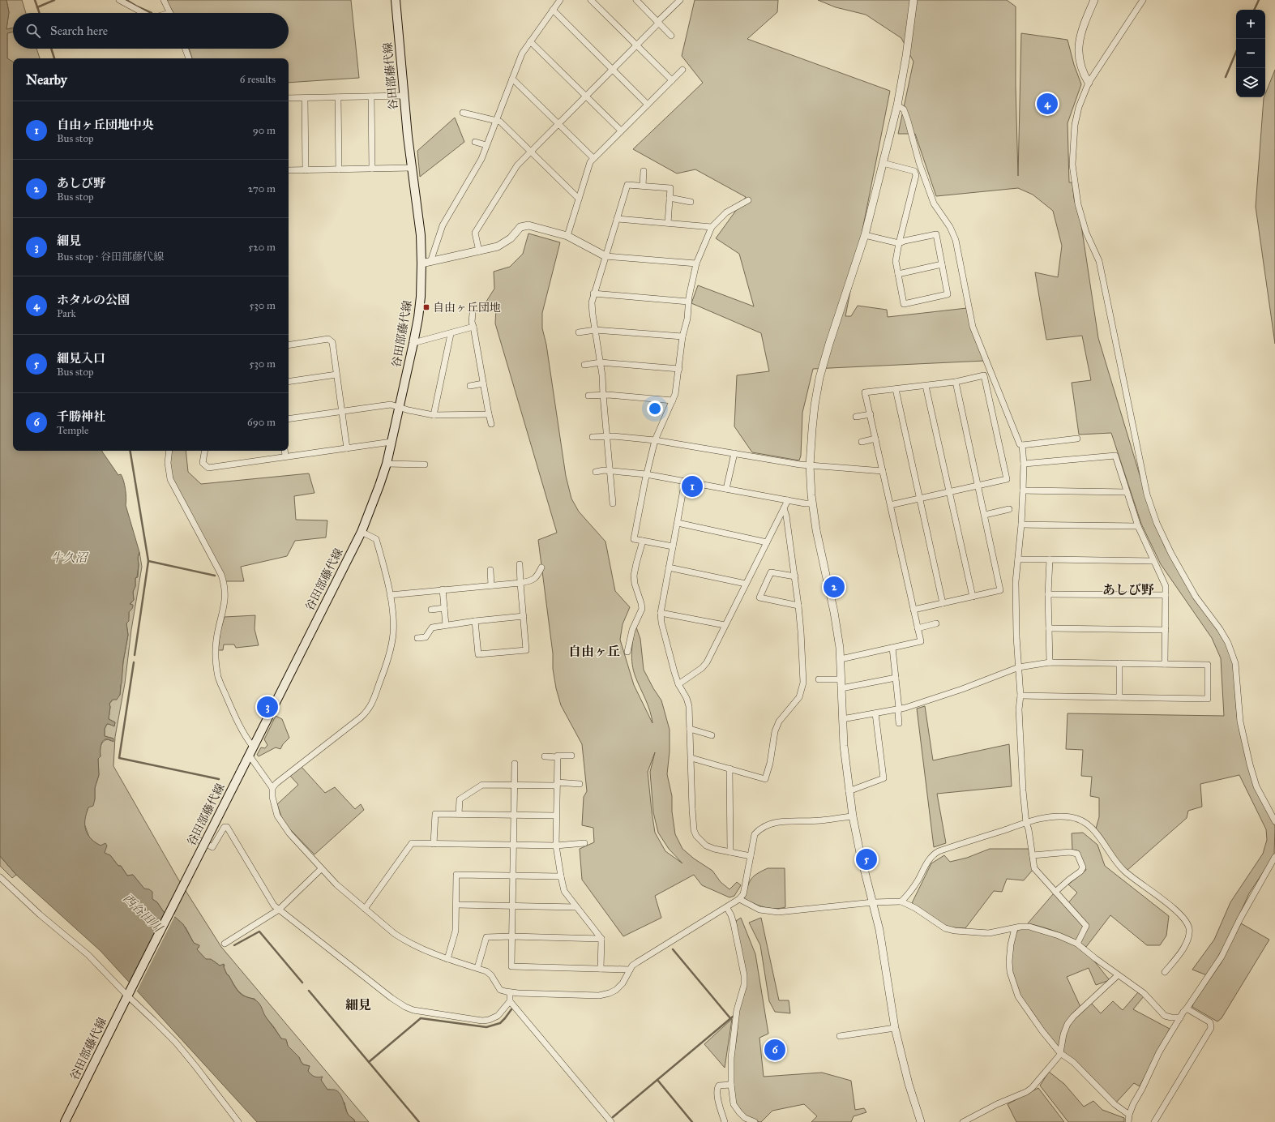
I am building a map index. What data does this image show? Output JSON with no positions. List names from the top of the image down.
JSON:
{
  "streets": {
    "main road": ["谷田部藤代線"]
  },
  "districts": ["あしび野", "自由ヶ丘", "細見"],
  "water": ["牛久沼", "西谷田川"],
  "places": {
    "transit": ["自由ヶ丘団地"]
  },
  "page": {
    "map_buttons": ["+", "−"],
    "search": "Search here",
    "heading": ["Nearby", "6 results"],
    "pins": [
      "4",
      "1",
      "2",
      "3",
      "5",
      "6"
    ],
    "list": [
      {
        "mark": "1",
        "name": "自由ヶ丘団地中央",
        "note": "Bus stop",
        "value": "90 m"
      },
      {
        "mark": "2",
        "name": "あしび野",
        "note": "Bus stop",
        "value": "270 m"
      },
      {
        "mark": "3",
        "name": "細見",
        "note": "Bus stop · 谷田部藤代線",
        "value": "520 m"
      },
      {
        "mark": "4",
        "name": "ホタルの公園",
        "note": "Park",
        "value": "530 m"
      },
      {
        "mark": "5",
        "name": "細見入口",
        "note": "Bus stop",
        "value": "530 m"
      },
      {
        "mark": "6",
        "name": "千勝神社",
        "note": "Temple",
        "value": "690 m"
      }
    ]
  }
}
